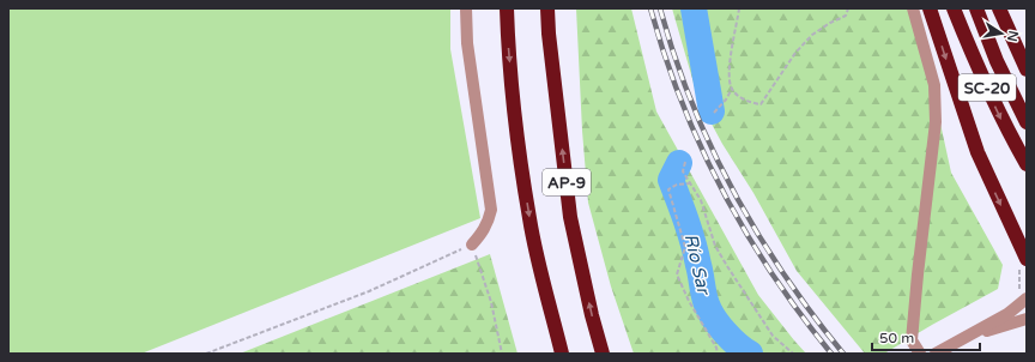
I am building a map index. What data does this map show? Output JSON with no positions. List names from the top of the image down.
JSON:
{
  "streets": {
    "highway": ["SC-20", "AP-9"]
  },
  "water": ["Río Sar"],
  "scale_bar": "50 m",
  "north": "right"
}
